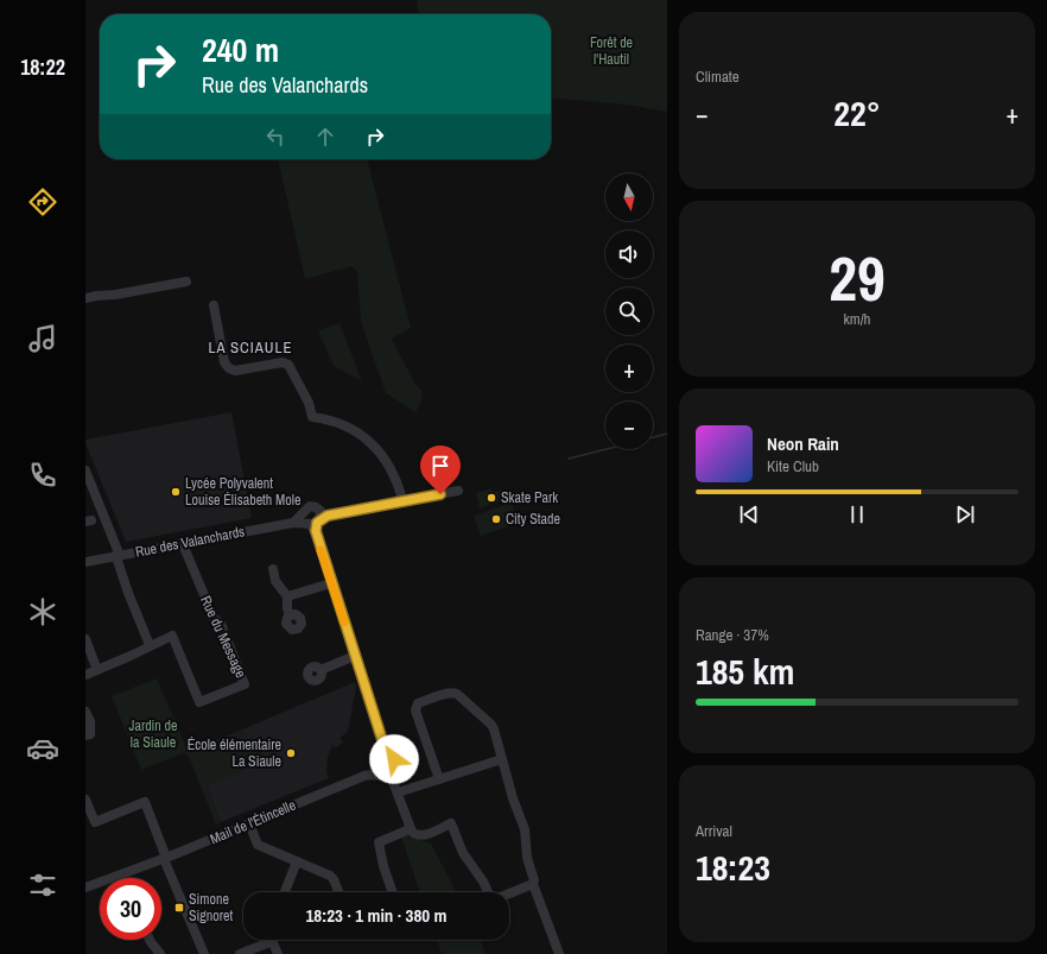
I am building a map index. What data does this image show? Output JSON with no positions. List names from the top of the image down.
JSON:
{
  "streets": {
    "street": ["Rue des Valanchards", "Rue du Message", "Mail de l'Étincelle"]
  },
  "crossings": [
    ["Rue des Valanchards", "Rue du Message"]
  ],
  "districts": ["LA SCIAULE"],
  "parks": ["Forêt de l'Hautil", "Jardin de la Siaule"],
  "places": {
    "other": [
      "Lycée Polyvalent Louise Élisabeth Mole",
      "Skate Park",
      "City Stade",
      "École élémentaire La Siaule"
    ],
    "transit": ["Simone Signoret"]
  },
  "north": "bottom",
  "page": {
    "tabs": "18:22",
    "tile": [
      "Climate",
      ["29", "km/h"],
      ["Range · 37%", "185 km"],
      ["Arrival", "18:23"]
    ],
    "turn": ["240 m", "Rue des Valanchards"],
    "heat": ["−", "22°", "+"],
    "map_buttons": ["+", "−"],
    "song": ["Neon Rain", "Kite Club"],
    "limit": "30",
    "trip": "18:23 · 1 min · 380 m"
  }
}
